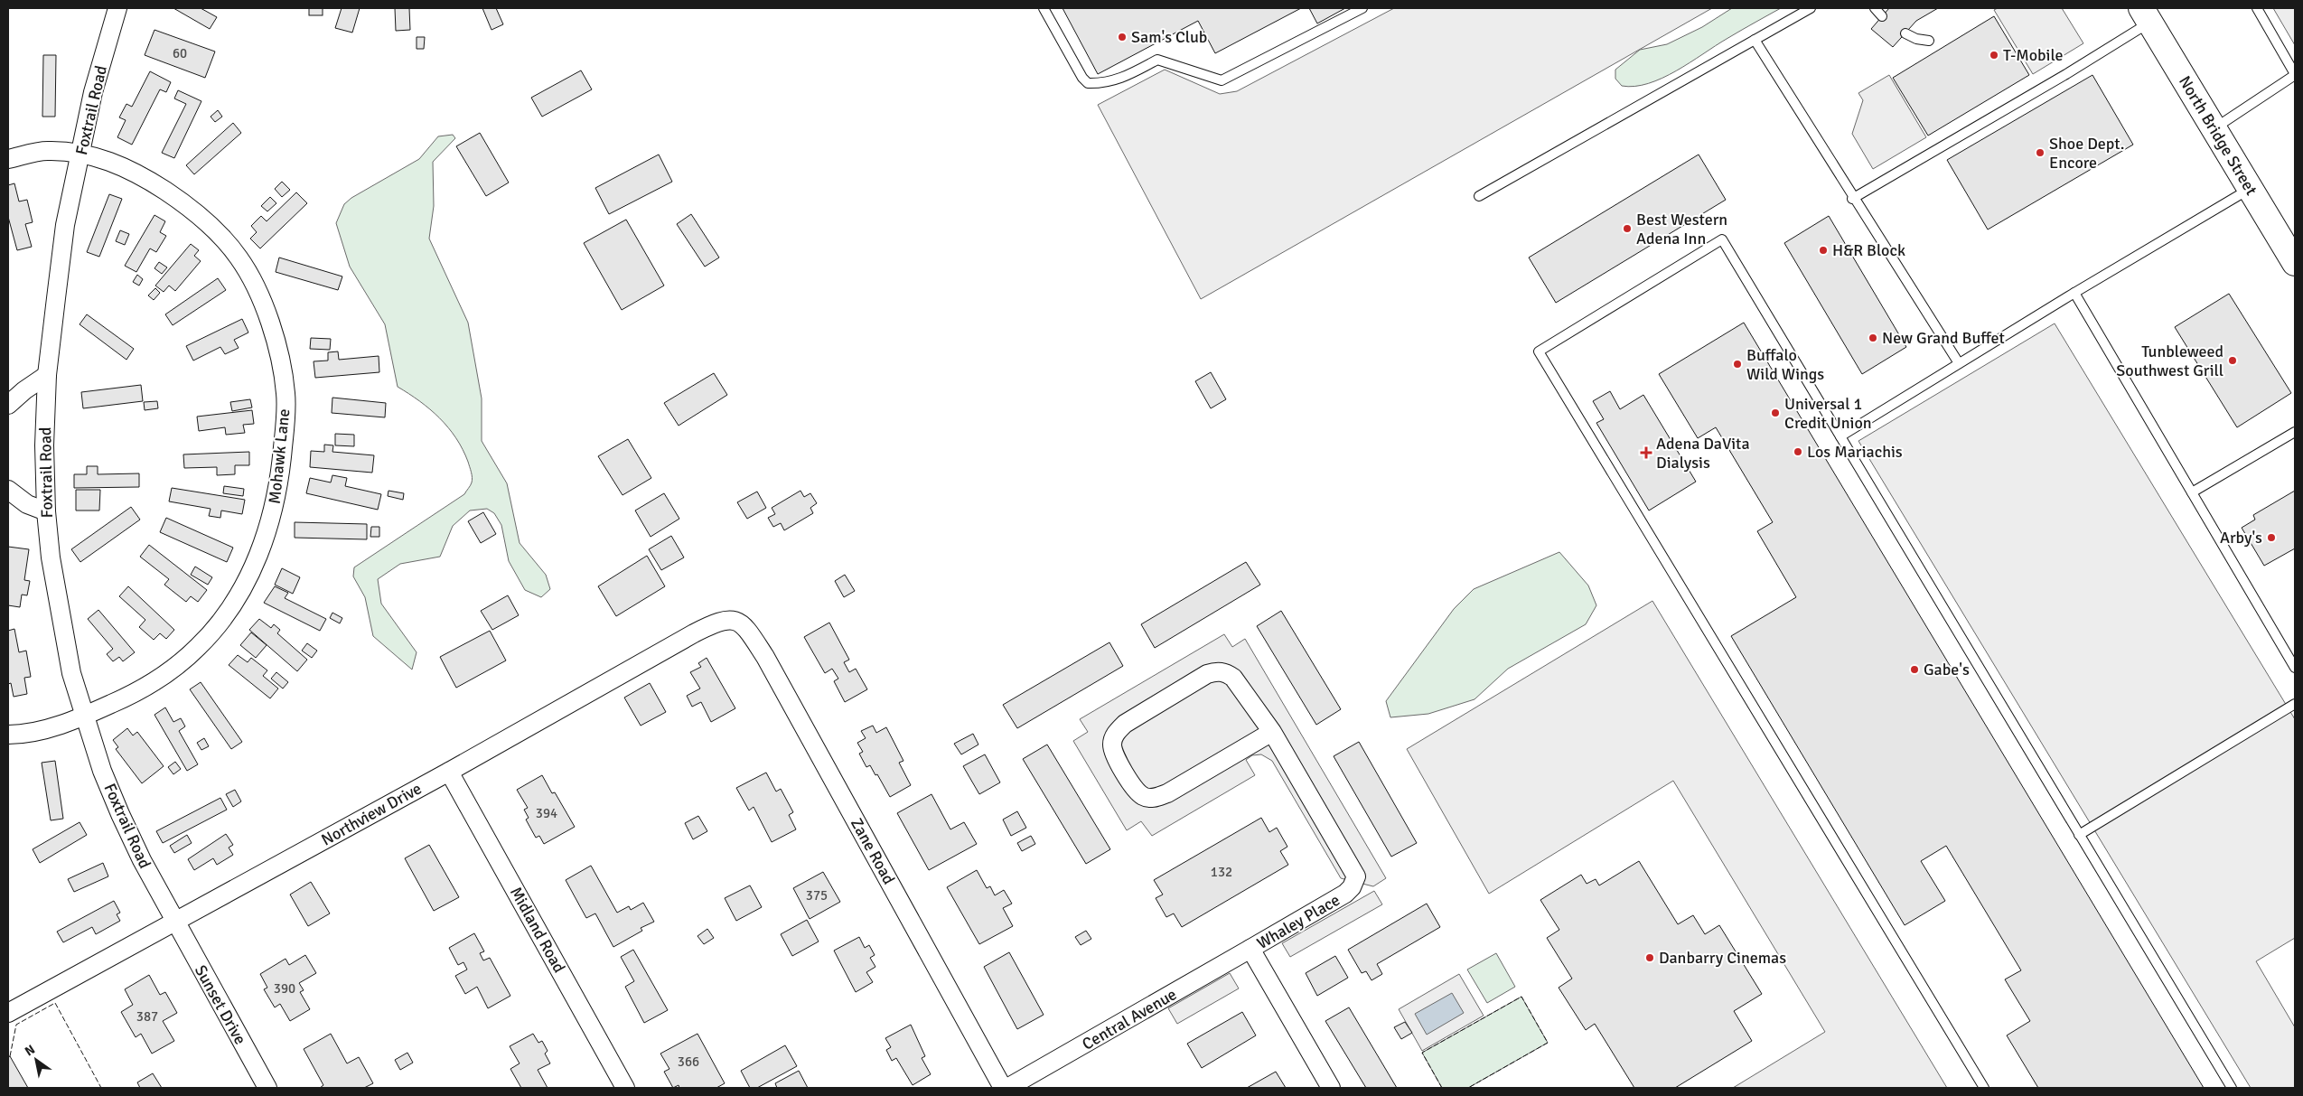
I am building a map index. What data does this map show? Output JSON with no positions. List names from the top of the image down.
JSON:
{
  "streets": {
    "main road": ["North Bridge Street"],
    "street": [
      "Foxtrail Road",
      "Mohawk Lane",
      "Northview Drive",
      "Zane Road",
      "Whaley Place",
      "Midland Road",
      "Sunset Drive",
      "Central Avenue"
    ]
  },
  "crossings": [
    ["Foxtrail Road", "Mohawk Lane"],
    ["Foxtrail Road", "Northview Drive"],
    ["Foxtrail Road", "Sunset Drive"],
    ["Northview Drive", "Zane Road"],
    ["Northview Drive", "Midland Road"],
    ["Northview Drive", "Sunset Drive"],
    ["Whaley Place", "Central Avenue"]
  ],
  "places": {
    "other": [
      "Sam's Club",
      "T-Mobile",
      "Shoe Dept. Encore",
      "Best Western Adena Inn",
      "H&R Block",
      "New Grand Buffet",
      "Tunbleweed Southwest Grill",
      "Buffalo Wild Wings",
      "Universal 1 Credit Union",
      "Los Mariachis",
      "Arby's",
      "Gabe's",
      "Danbarry Cinemas"
    ],
    "health": ["Adena DaVita Dialysis"]
  },
  "house_numbers": [
    "60",
    "394",
    "132",
    "375",
    "390",
    "387",
    "366"
  ],
  "north": "top left"
}
